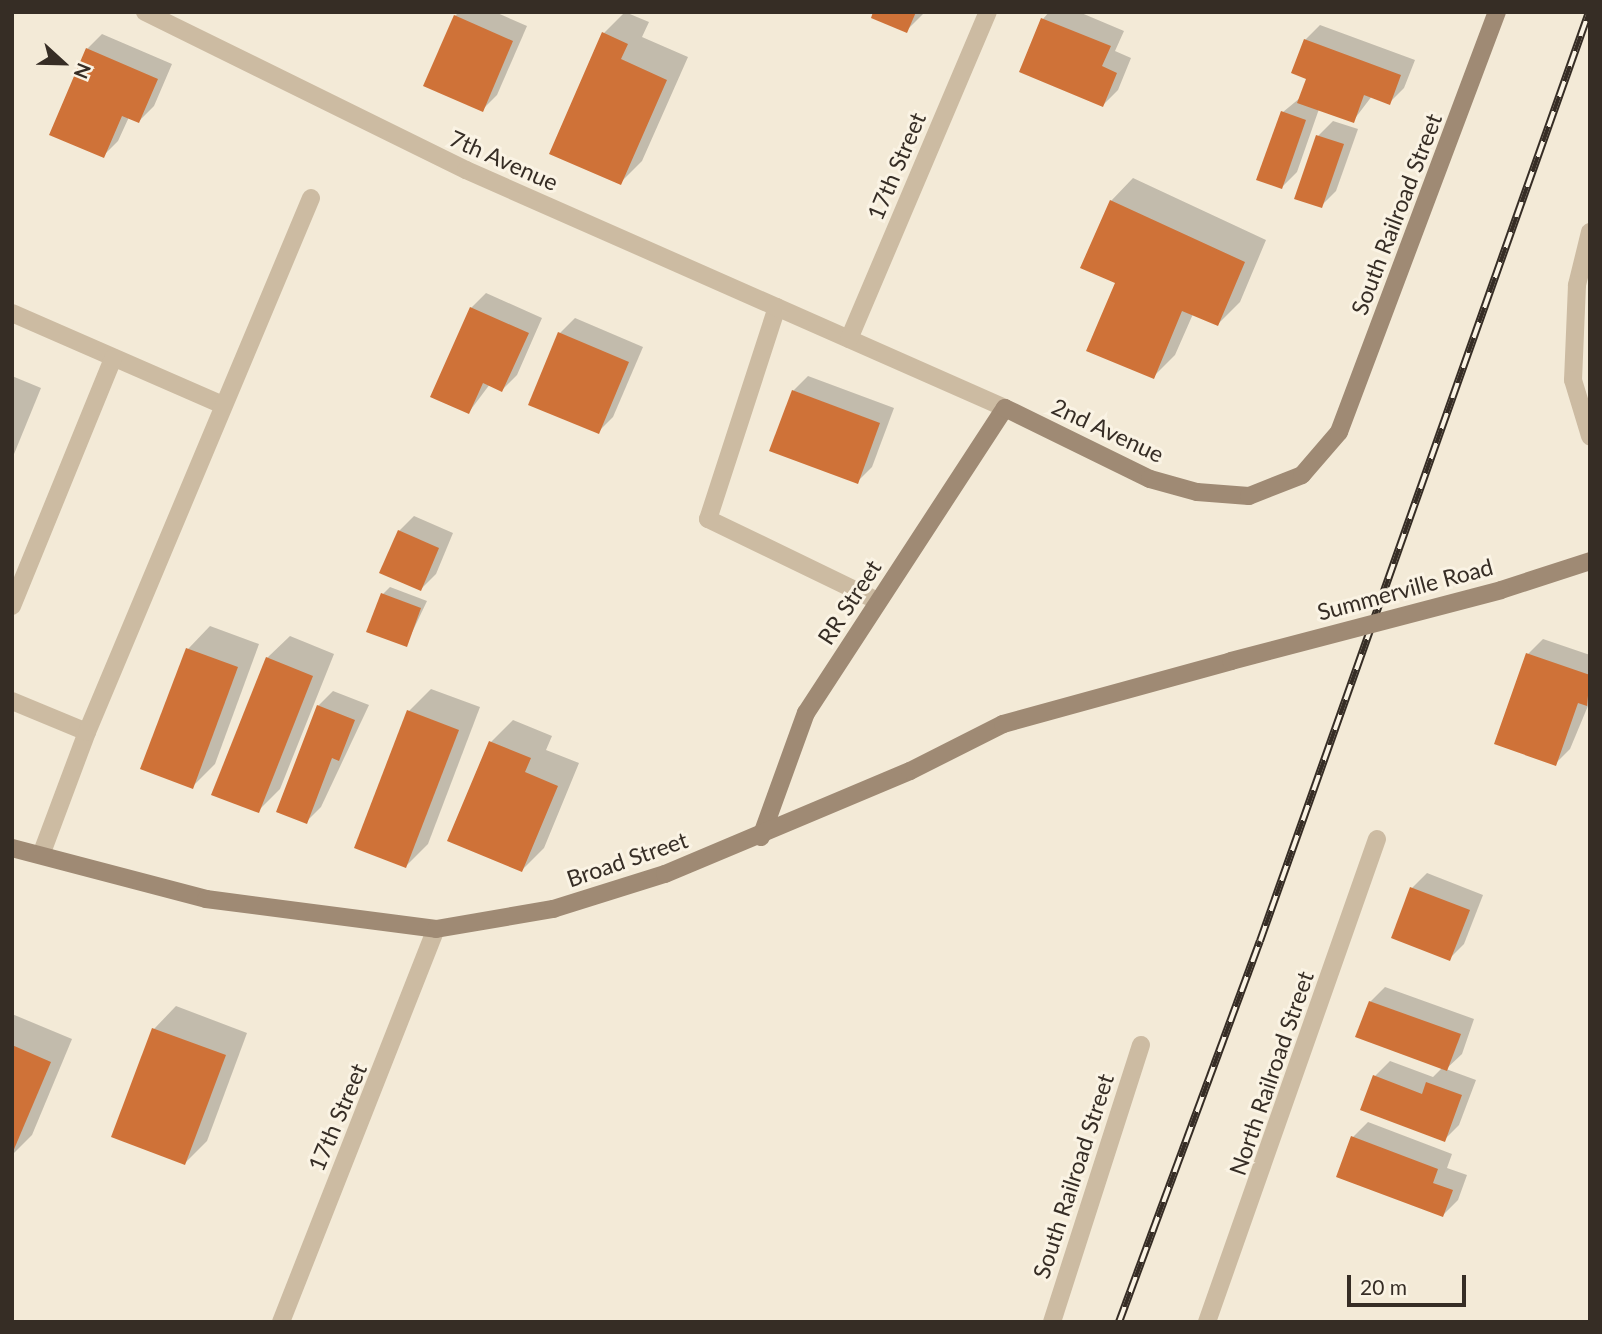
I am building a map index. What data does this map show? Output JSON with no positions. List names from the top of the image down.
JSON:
{
  "streets": {
    "main road": [
      "South Railroad Street",
      "2nd Avenue",
      "Summerville Road",
      "RR Street",
      "Broad Street"
    ],
    "street": ["7th Avenue", "17th Street", "North Railroad Street"]
  },
  "crossings": [
    ["7th Avenue", "17th Street"],
    ["7th Avenue", "2nd Avenue"],
    ["17th Street", "2nd Avenue"],
    ["17th Street", "Broad Street"],
    ["South Railroad Street", "2nd Avenue"],
    ["2nd Avenue", "RR Street"],
    ["Summerville Road", "Broad Street"],
    ["RR Street", "Broad Street"]
  ],
  "scale_bar": "20 m",
  "north": "right"
}
